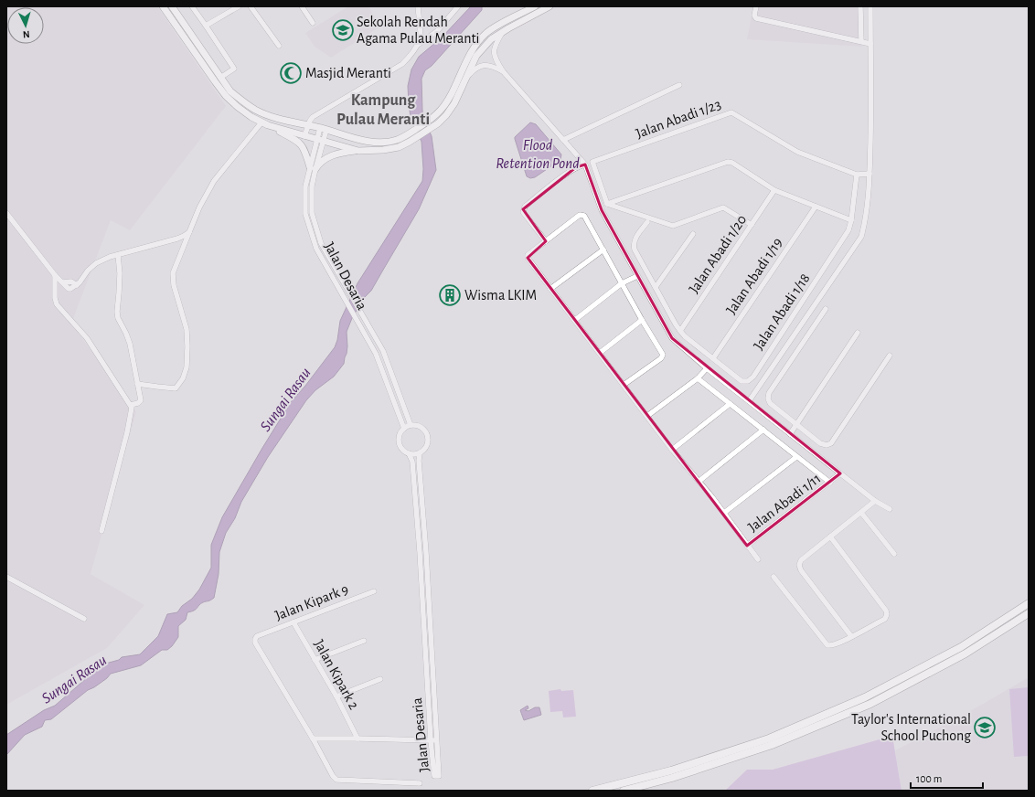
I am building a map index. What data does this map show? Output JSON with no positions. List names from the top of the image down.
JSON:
{
  "streets": {
    "street": [
      "Jalan Abadi 1/23",
      "Jalan Abadi 1/20",
      "Jalan Desaria",
      "Jalan Abadi 1/19",
      "Jalan Abadi 1/18",
      "Jalan Abadi 1/11",
      "Jalan Kipark 9",
      "Jalan Kipark 2"
    ]
  },
  "crossings": [
    ["Jalan Abadi 1/23", "Jalan Abadi 1/18"],
    ["Jalan Abadi 1/20", "Jalan Abadi 1/18"],
    ["Jalan Abadi 1/19", "Jalan Abadi 1/18"],
    ["Jalan Kipark 9", "Jalan Kipark 2"]
  ],
  "districts": ["Kampung Pulau Meranti"],
  "water": ["Flood Retention Pond", "Sungai Rasau"],
  "places": {
    "school or university": ["Sekolah Rendah Agama Pulau Meranti", "Taylor's International School Puchong"],
    "mosque": ["Masjid Meranti"],
    "building": ["Wisma LKIM"]
  },
  "scale_bar": "100 m",
  "north": "bottom"
}
